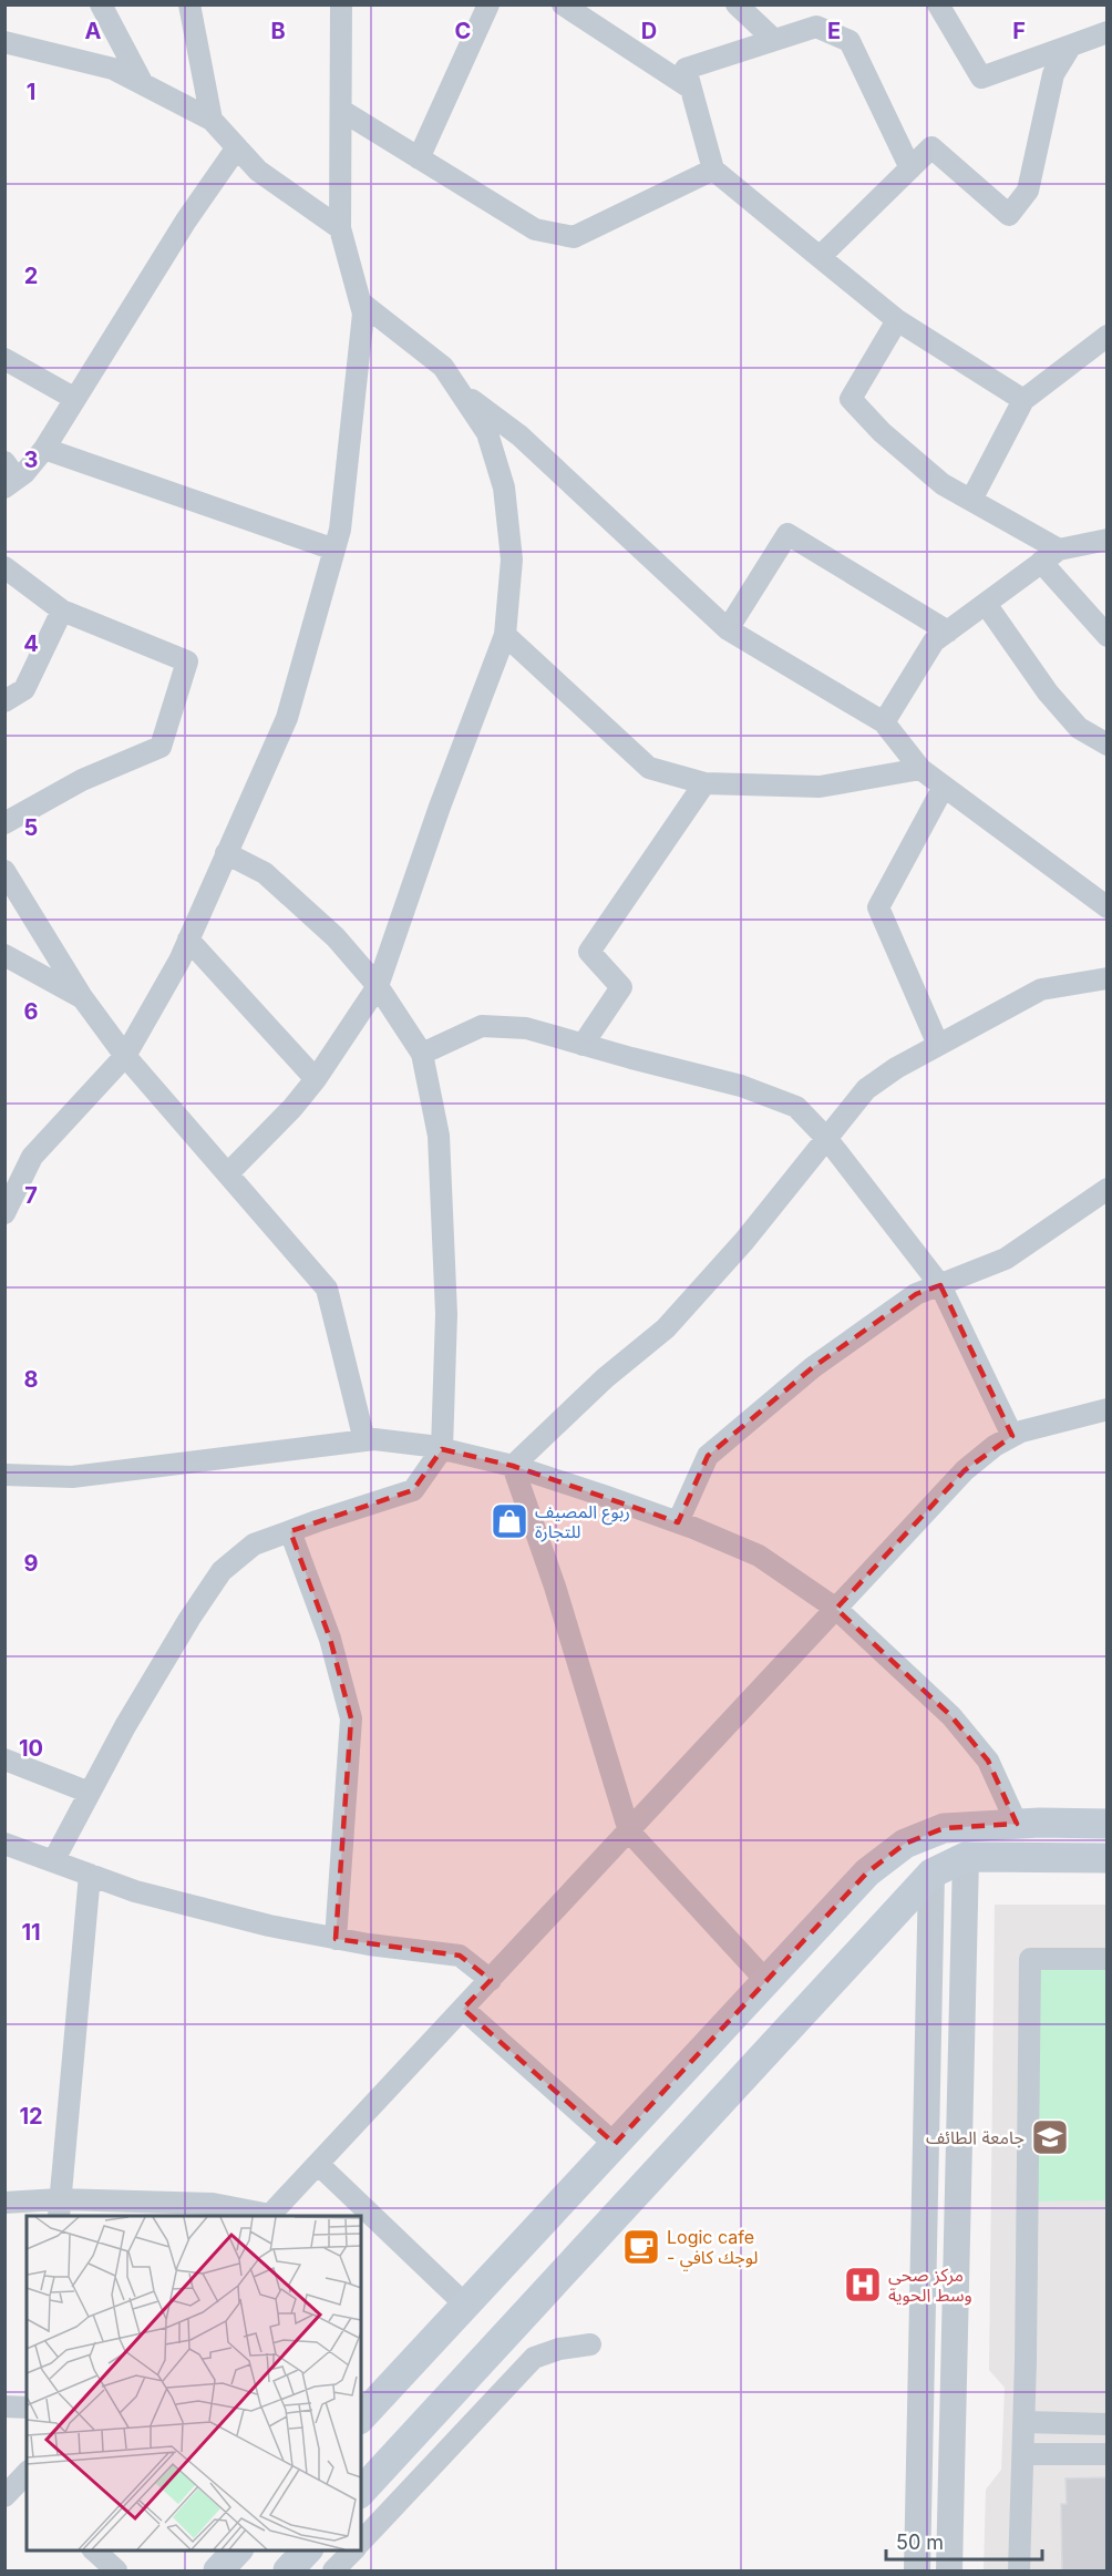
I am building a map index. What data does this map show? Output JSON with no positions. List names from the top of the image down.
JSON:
{
  "places": {
    "shop": ["ربوع المصيف للتجارة"],
    "school or university": ["جامعة الطائف"],
    "cafe": ["Logic cafe - لوجك كافي"],
    "hospital": ["مركز صحي وسط الحوية"]
  },
  "scale_bar": "50 m",
  "grid": {
    "columns": [
      "A",
      "B",
      "C",
      "D",
      "E",
      "F"
    ],
    "rows": [
      "1",
      "2",
      "3",
      "4",
      "5",
      "6",
      "7",
      "8",
      "9",
      "10",
      "11",
      "12"
    ]
  }
}
